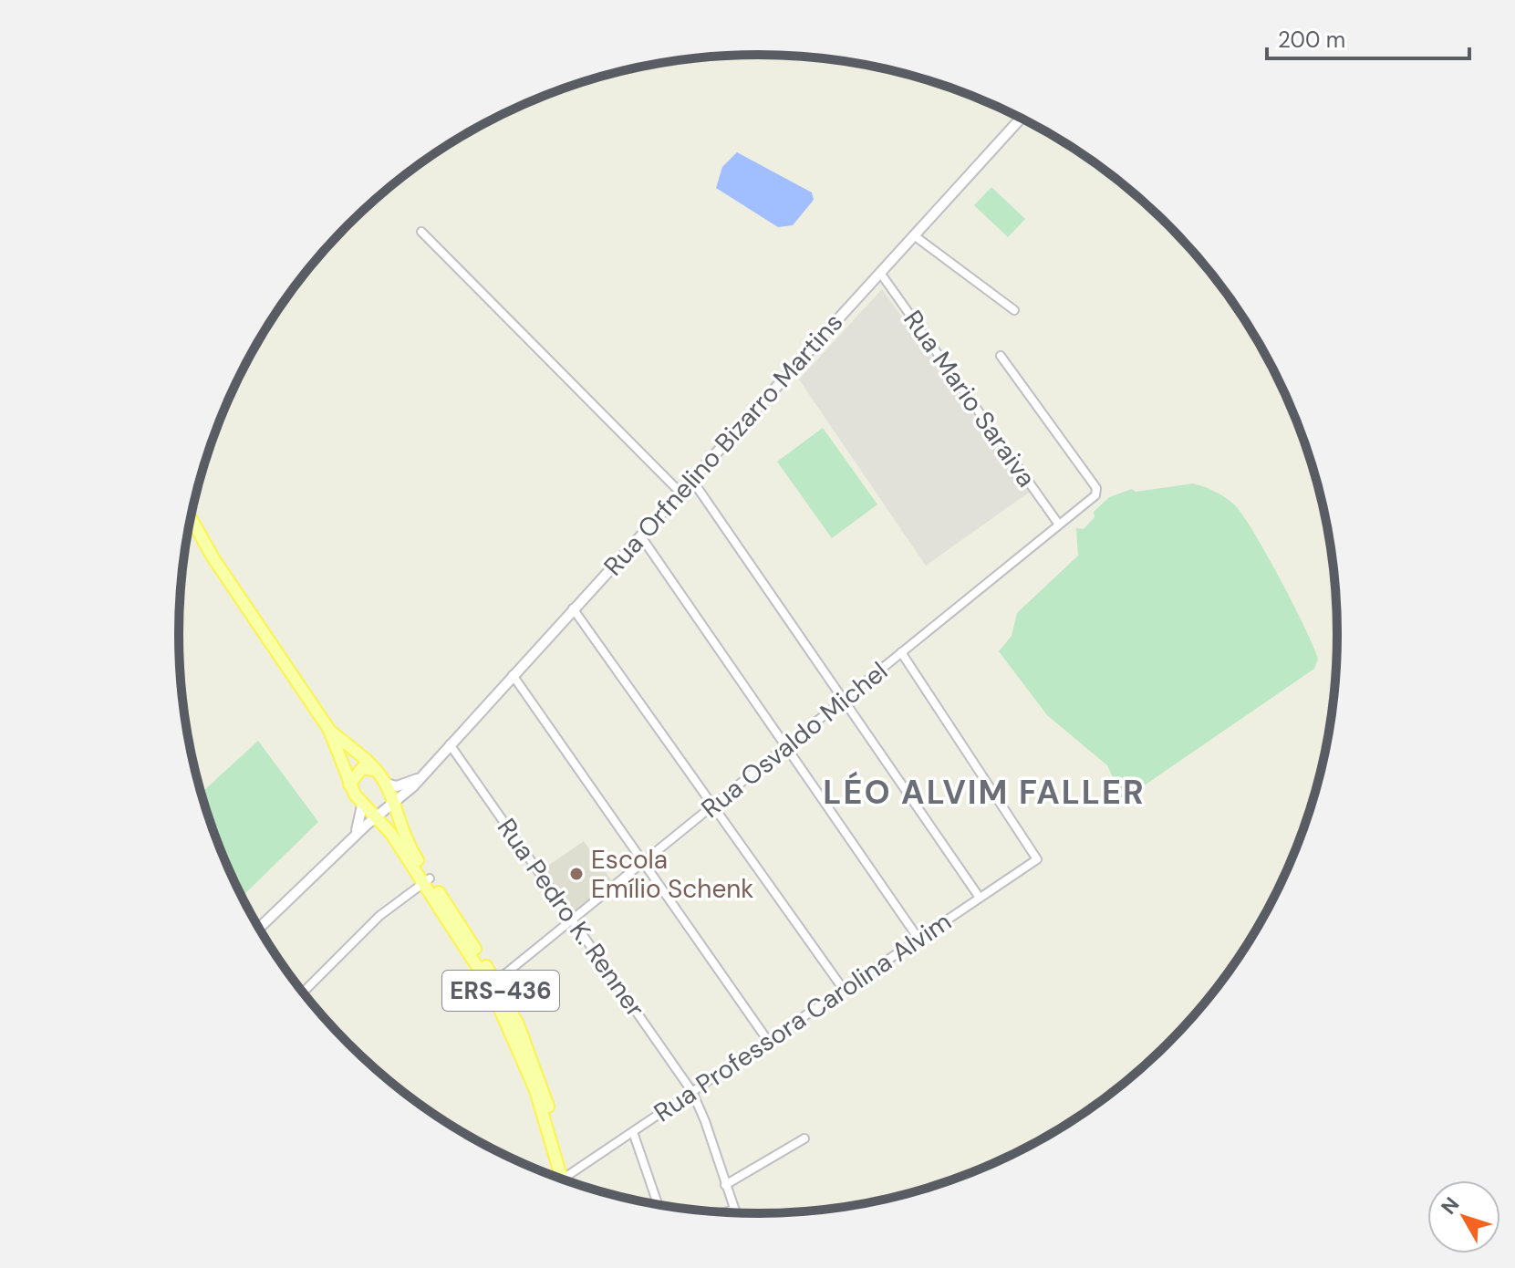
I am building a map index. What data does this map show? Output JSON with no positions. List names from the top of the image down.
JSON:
{
  "streets": {
    "main road": ["ERS-436"],
    "street": [
      "Rua Mario Saraiva",
      "Rua Orfnelino Bizarro Martins",
      "Rua Osvaldo Michel",
      "Rua Pedro K. Renner",
      "Rua Professora Carolina Alvim"
    ]
  },
  "crossings": [
    ["Rua Mario Saraiva", "Rua Orfnelino Bizarro Martins"],
    ["Rua Mario Saraiva", "Rua Osvaldo Michel"],
    ["Rua Orfnelino Bizarro Martins", "Rua Pedro K. Renner"],
    ["Rua Orfnelino Bizarro Martins", "ERS-436"],
    ["Rua Osvaldo Michel", "Rua Pedro K. Renner"],
    ["Rua Osvaldo Michel", "ERS-436"],
    ["Rua Osvaldo Michel", "Rua Professora Carolina Alvim"],
    ["Rua Pedro K. Renner", "Rua Professora Carolina Alvim"],
    ["ERS-436", "Rua Professora Carolina Alvim"]
  ],
  "districts": ["LÉO ALVIM FALLER"],
  "places": ["Escola Emílio Schenk"],
  "scale_bar": "200 m",
  "north": "top left"
}
